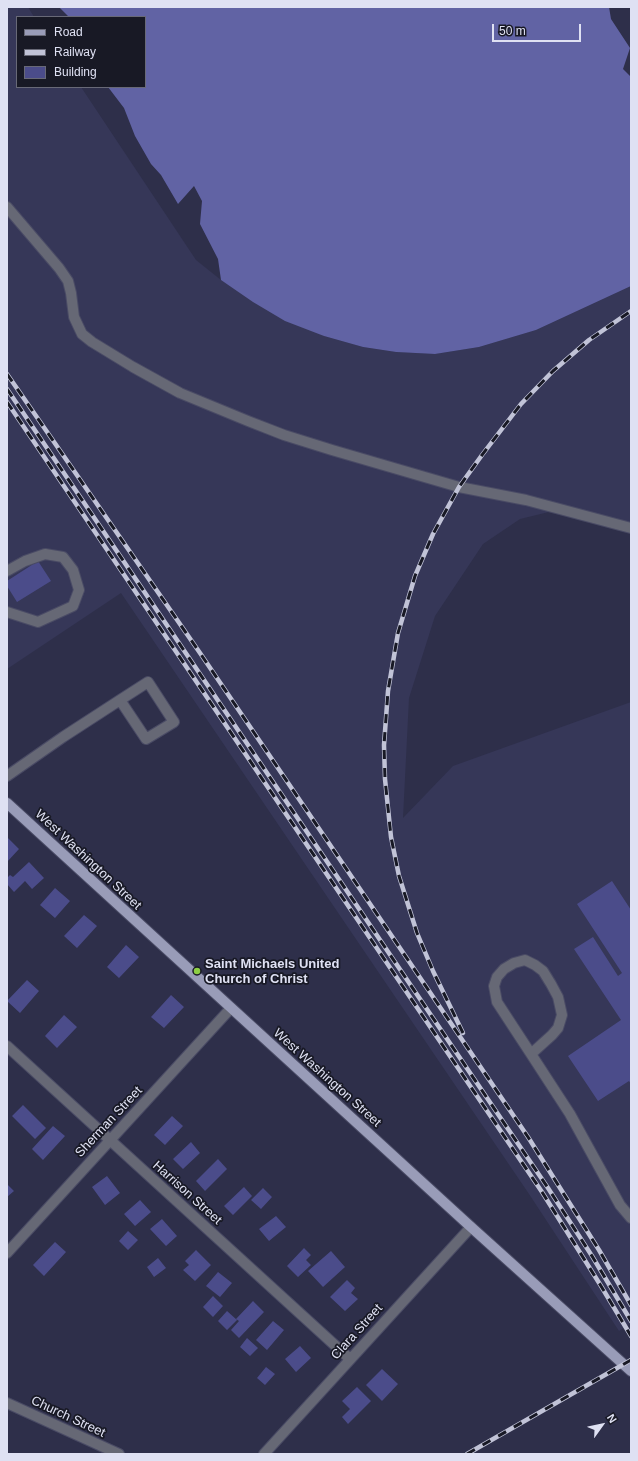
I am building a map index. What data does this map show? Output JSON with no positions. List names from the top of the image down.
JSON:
{
  "streets": {
    "main road": ["West Washington Street"],
    "street": [
      "Sherman Street",
      "Harrison Street",
      "Clara Street",
      "Church Street"
    ]
  },
  "crossings": [
    ["West Washington Street", "Sherman Street"],
    ["West Washington Street", "Clara Street"],
    ["Sherman Street", "Harrison Street"],
    ["Harrison Street", "Clara Street"]
  ],
  "places": ["Saint Michaels United Church of Christ"],
  "legend": ["Road", "Railway", "Building"],
  "scale_bar": "50 m",
  "north": "top right"
}
